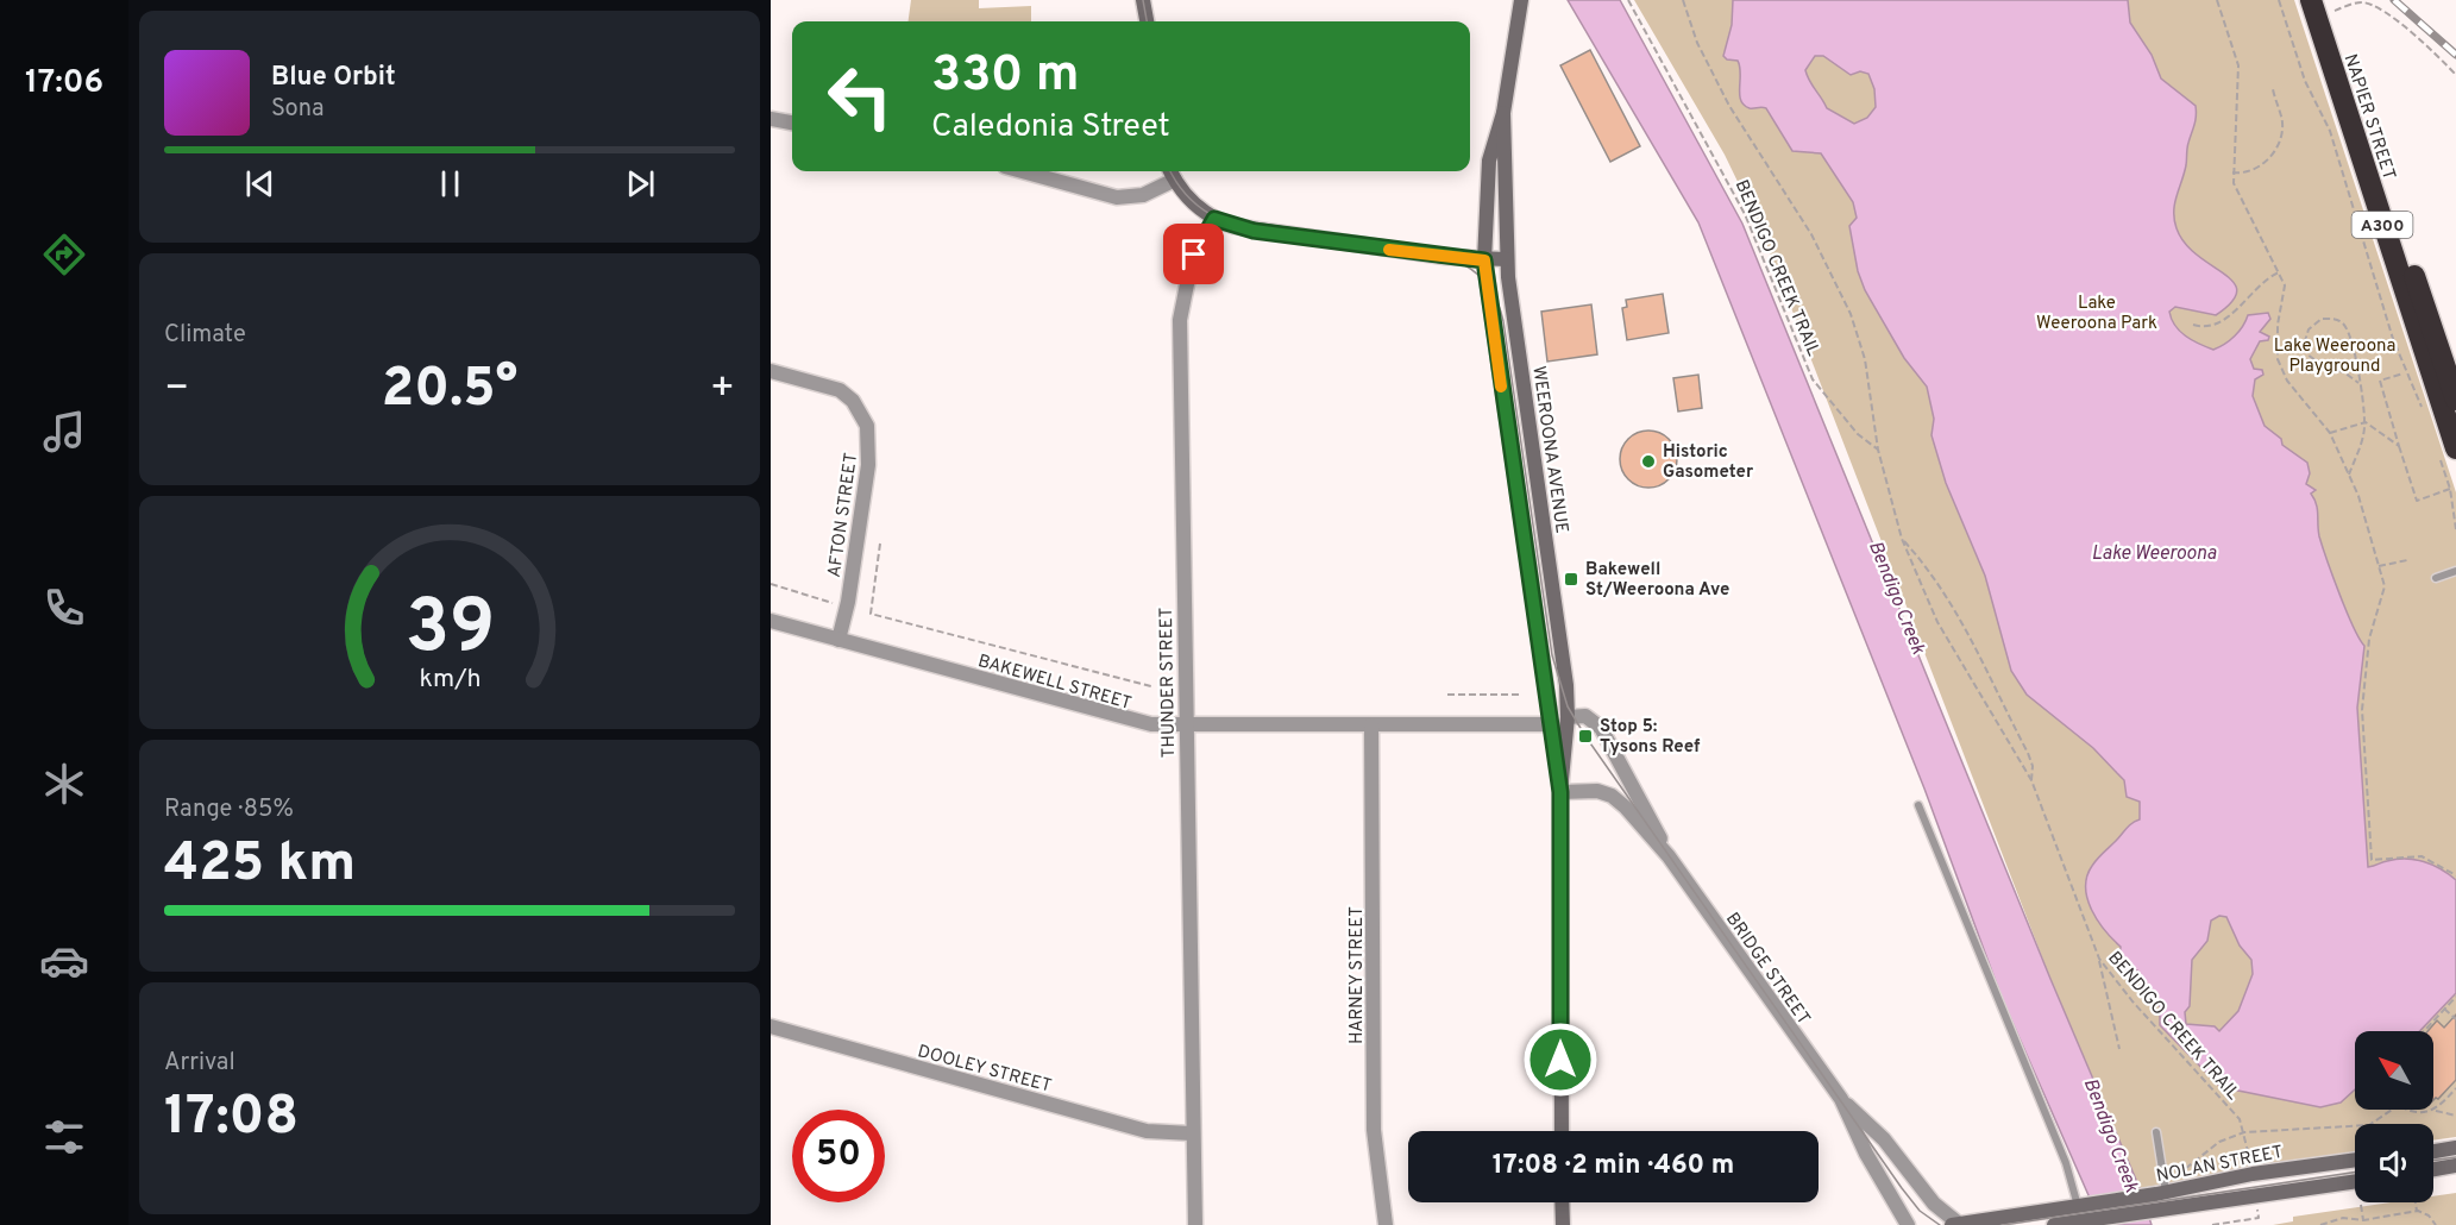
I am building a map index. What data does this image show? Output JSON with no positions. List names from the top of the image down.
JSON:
{
  "streets": {
    "highway": ["NAPIER STREET", "A300"],
    "main road": ["WEEROONA AVENUE", "NOLAN STREET"],
    "street": [
      "AFTON STREET",
      "BAKEWELL STREET",
      "THUNDER STREET",
      "BRIDGE STREET",
      "HARNEY STREET",
      "DOOLEY STREET"
    ],
    "path": ["BENDIGO CREEK TRAIL"]
  },
  "crossings": [
    ["WEEROONA AVENUE", "BAKEWELL STREET"],
    ["WEEROONA AVENUE", "BRIDGE STREET"],
    ["AFTON STREET", "BAKEWELL STREET"],
    ["BAKEWELL STREET", "THUNDER STREET"],
    ["BAKEWELL STREET", "HARNEY STREET"],
    ["THUNDER STREET", "DOOLEY STREET"],
    ["BRIDGE STREET", "NOLAN STREET"]
  ],
  "water": ["Lake Weeroona", "Bendigo Creek"],
  "parks": ["Lake Weeroona Park", "Lake Weeroona Playground"],
  "places": {
    "other": ["Historic Gasometer"],
    "transit": ["Bakewell St/Weeroona Ave", "Stop 5: Tysons Reef"]
  },
  "north": "top left",
  "page": {
    "tabs": "17:06",
    "turn": ["330 m", "Caledonia Street"],
    "song": ["Blue Orbit", "Sona"],
    "tile": [
      "Climate",
      ["Range · 85%", "425 km"],
      ["Arrival", "17:08"]
    ],
    "heat": ["−", "20.5°", "+"],
    "limit": "50",
    "trip": "17:08 · 2 min · 460 m",
    "gauge": ["39", "km/h"]
  }
}
